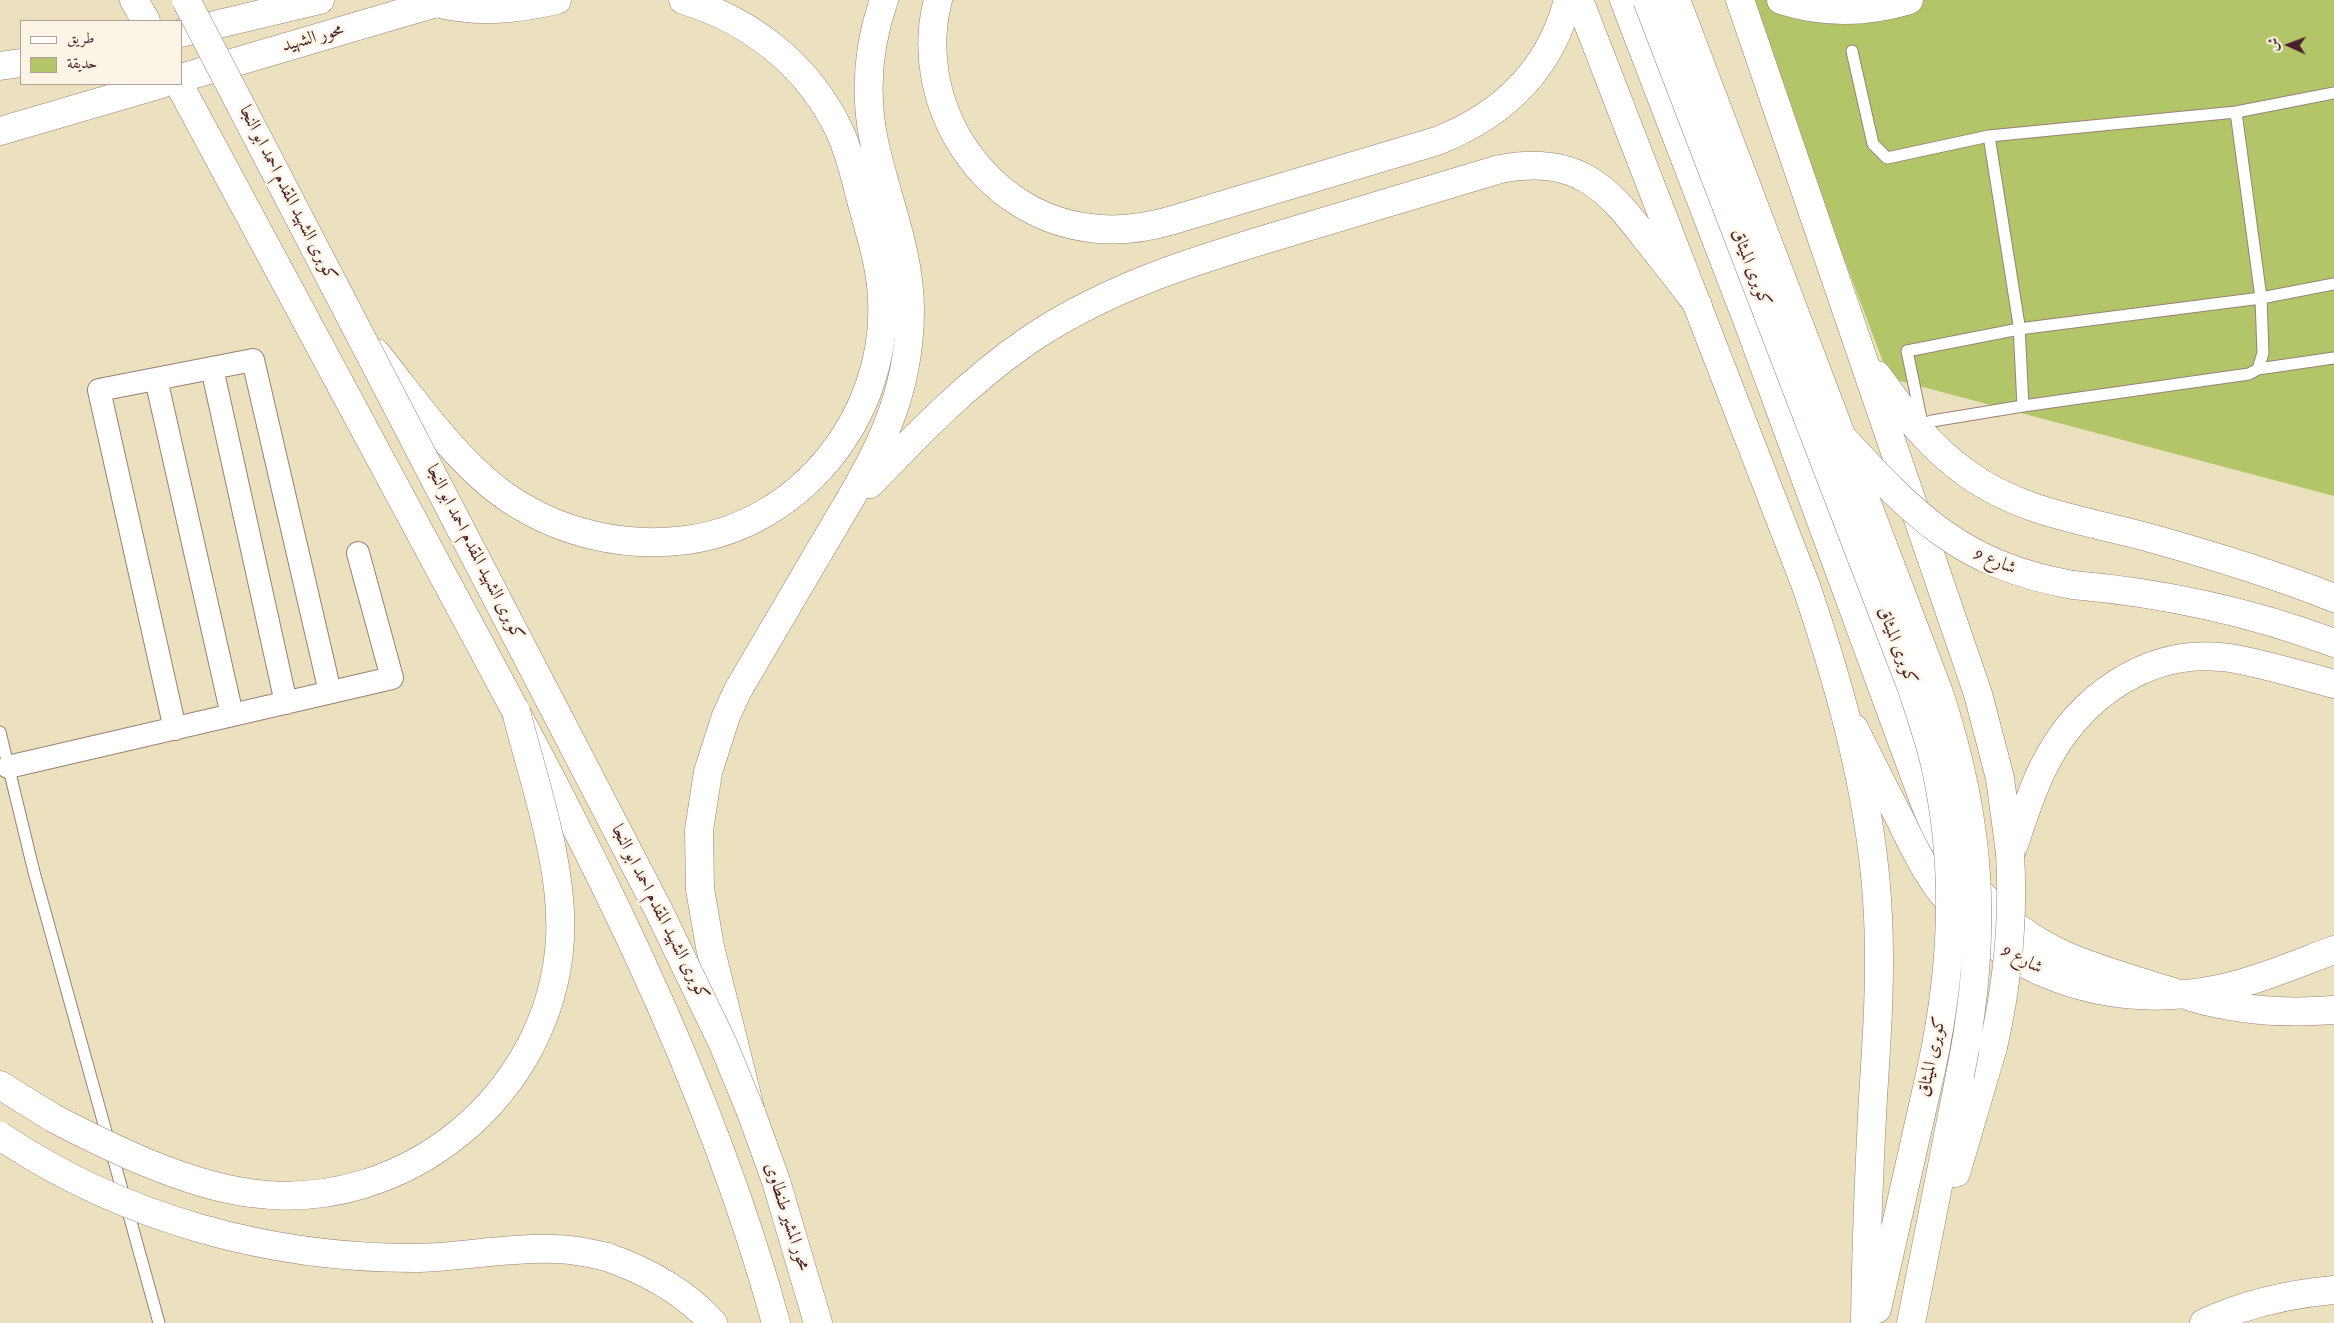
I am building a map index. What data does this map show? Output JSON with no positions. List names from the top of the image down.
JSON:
{
  "streets": {
    "main road": [
      "محور الشهيد",
      "كوبرى الشهيد المقدم احمد ابو النجا",
      "كوبرى الميثاق",
      "شارع 9",
      "محور المشير طنطاوى"
    ]
  },
  "crossings": [
    ["كوبرى الشهيد المقدم احمد ابو النجا", "محور المشير طنطاوى"],
    ["كوبرى الميثاق", "شارع 9"]
  ],
  "legend": ["طريق", "حديقة"],
  "north": "left"
}
